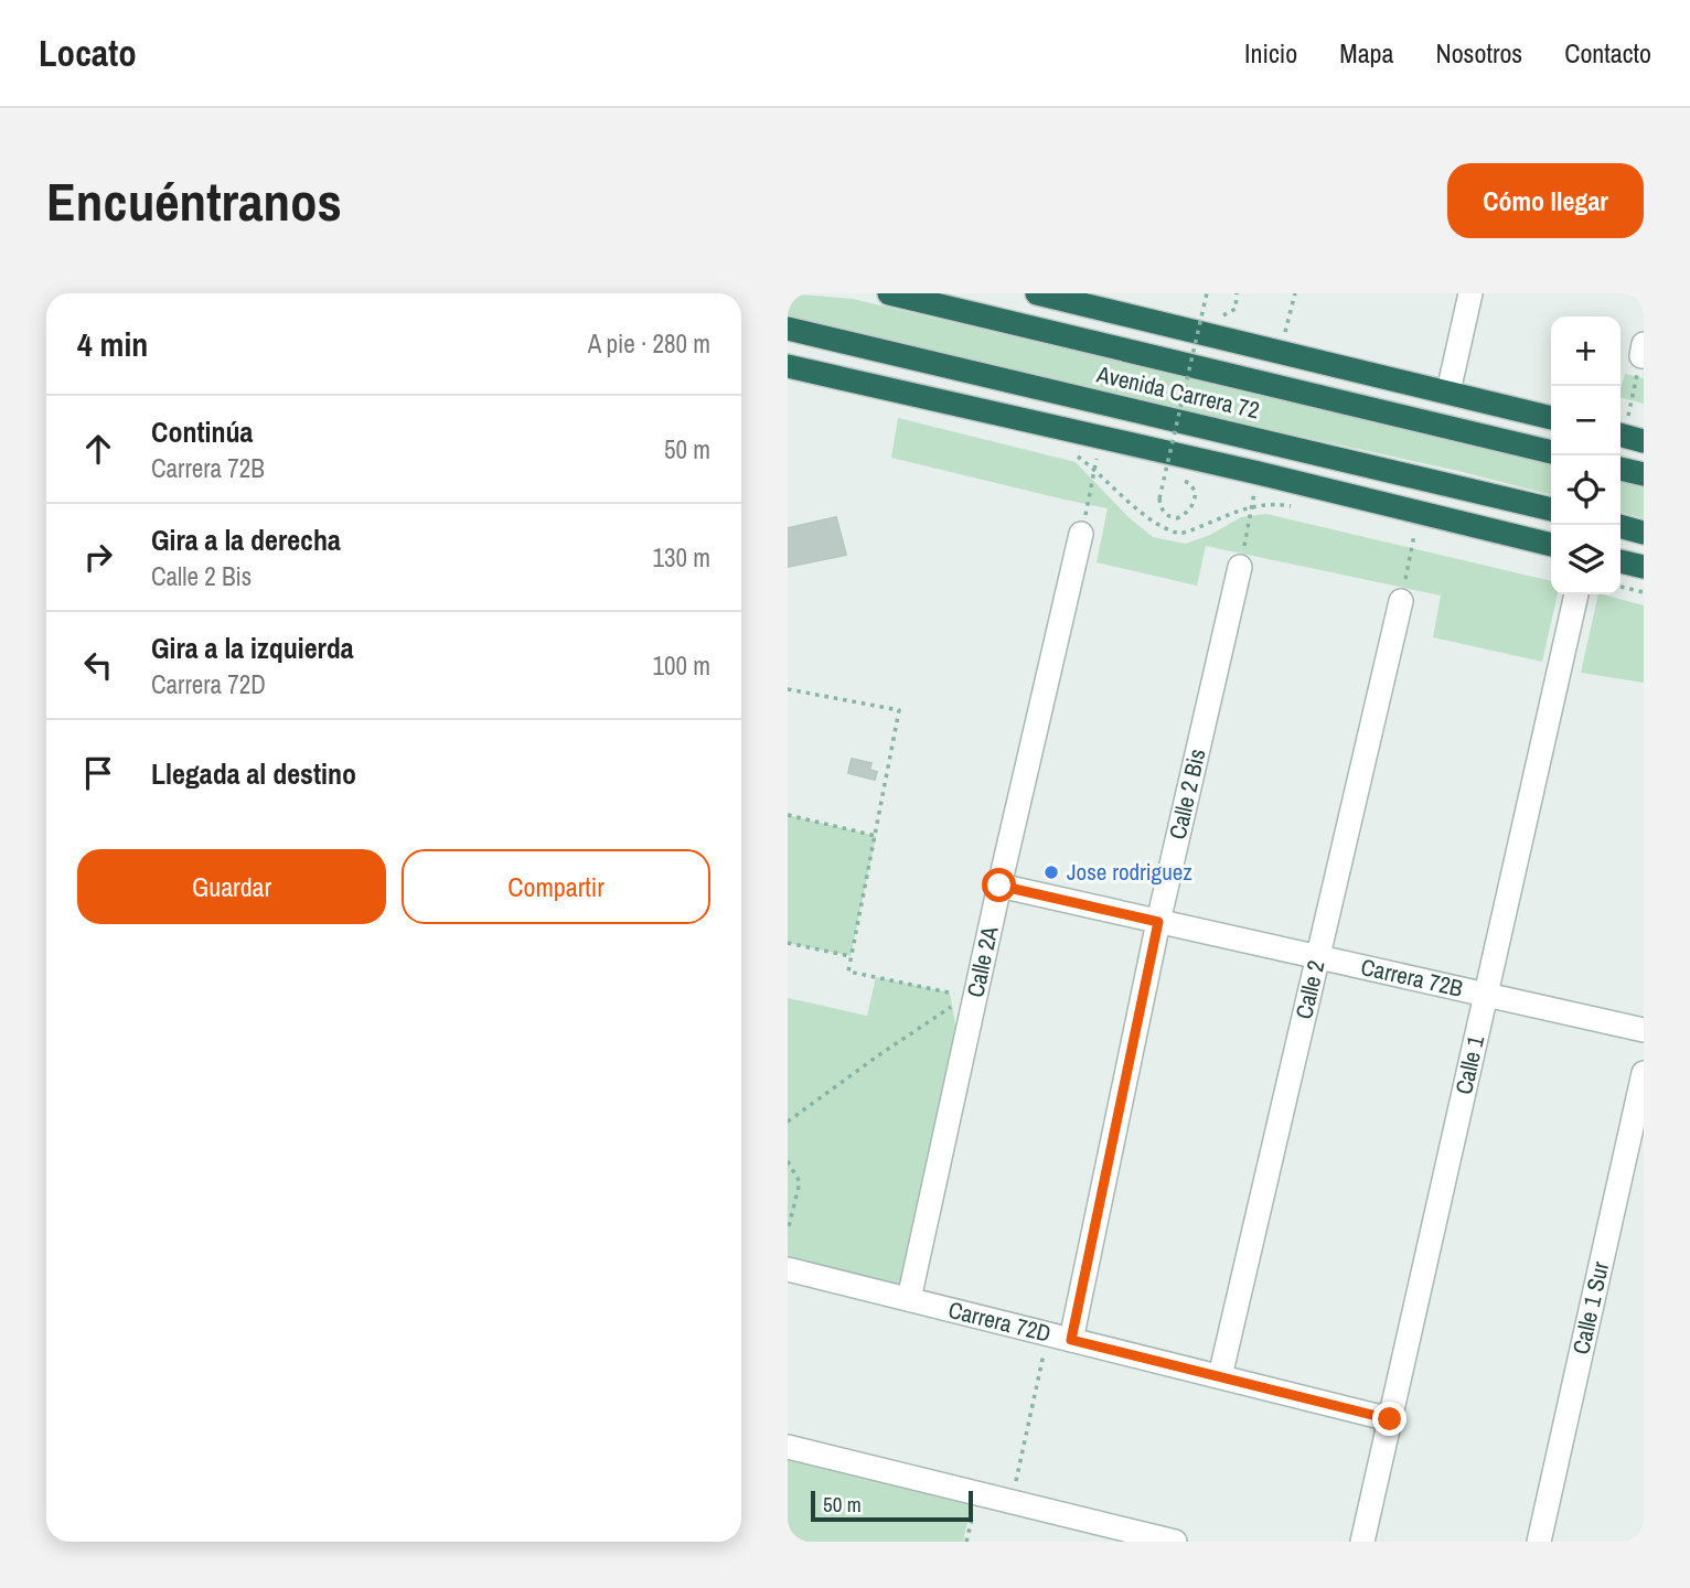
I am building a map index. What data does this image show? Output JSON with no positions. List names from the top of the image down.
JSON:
{
  "streets": {
    "highway": ["Avenida Carrera 72"],
    "street": [
      "Calle 2 Bis",
      "Calle 2A",
      "Carrera 72B",
      "Calle 2",
      "Calle 1",
      "Calle 1 Sur",
      "Carrera 72D"
    ]
  },
  "crossings": [
    ["Calle 2 Bis", "Carrera 72B"],
    ["Calle 2 Bis", "Carrera 72D"],
    ["Calle 2A", "Carrera 72B"],
    ["Calle 2A", "Carrera 72D"],
    ["Carrera 72B", "Calle 2"],
    ["Carrera 72B", "Calle 1"],
    ["Calle 2", "Carrera 72D"],
    ["Calle 1", "Carrera 72D"]
  ],
  "places": ["Jose rodriguez"],
  "scale_bar": "50 m",
  "page": {
    "header": "Locato",
    "nav": [
      "Inicio",
      "Mapa",
      "Nosotros",
      "Contacto"
    ],
    "buttons": [
      "Cómo llegar",
      ["Guardar", "Compartir"]
    ],
    "title": "Encuéntranos",
    "heading": ["4 min", "A pie · 280 m"],
    "map_buttons": ["+", "−"],
    "list": [
      ["Continúa", "Carrera 72B", "50 m"],
      ["Gira a la derecha", "Calle 2 Bis", "130 m"],
      ["Gira a la izquierda", "Carrera 72D", "100 m"],
      "Llegada al destino"
    ],
    "scale": "50 m"
  }
}
